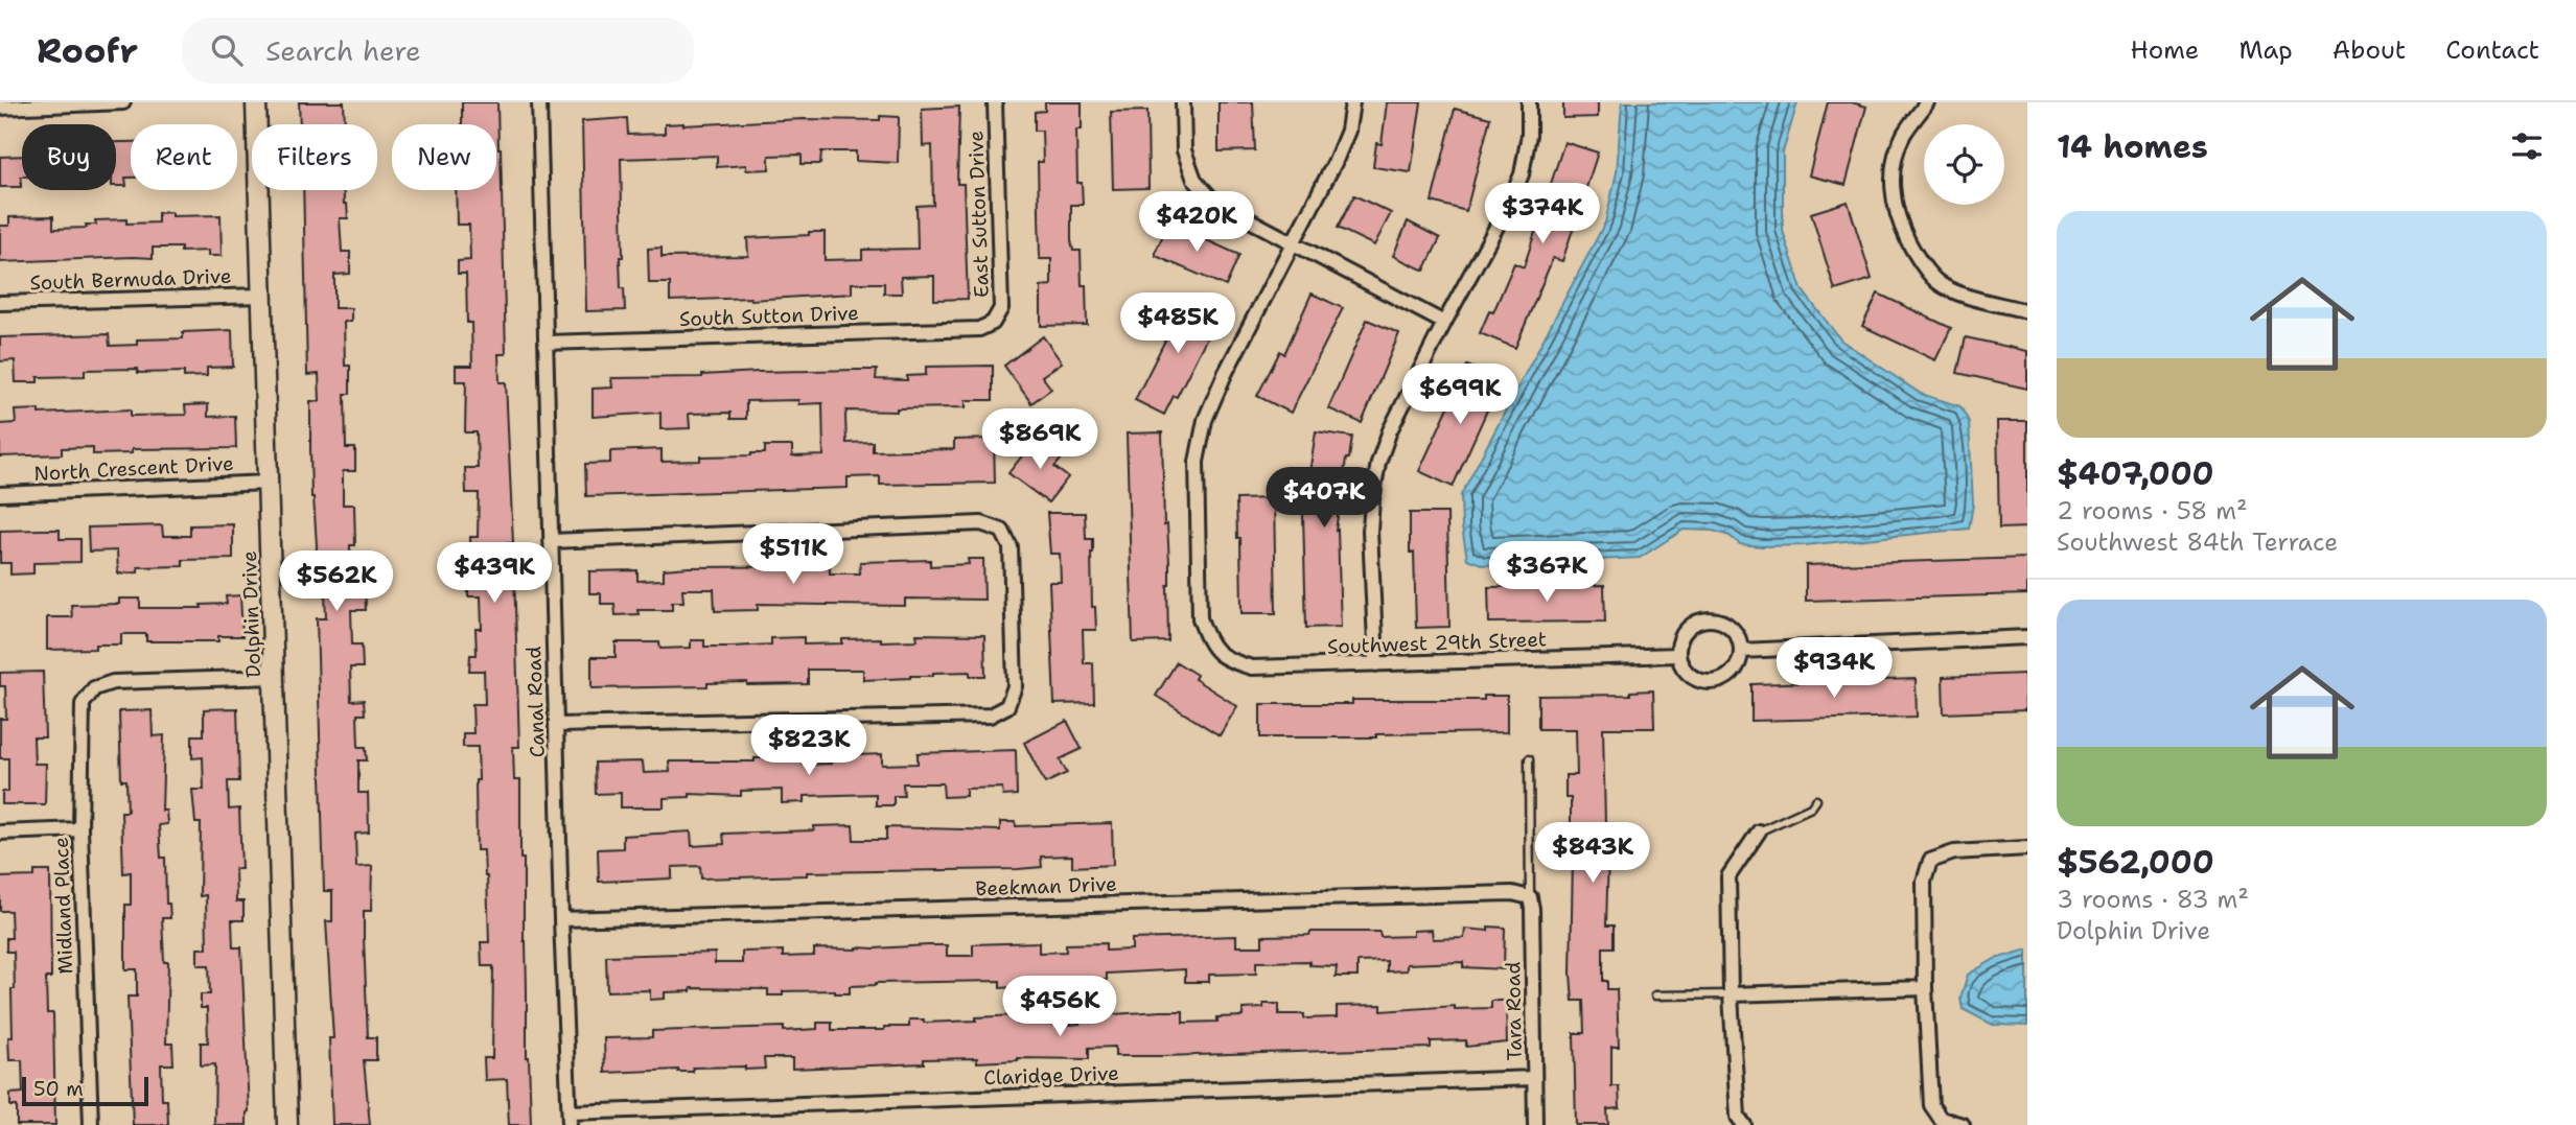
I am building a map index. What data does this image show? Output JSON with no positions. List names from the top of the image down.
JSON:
{
  "streets": {
    "street": [
      "East Sutton Drive",
      "South Bermuda Drive",
      "South Sutton Drive",
      "North Crescent Drive",
      "Dolphin Drive",
      "Southwest 29th Street",
      "Canal Road",
      "Beekman Drive",
      "Midland Place",
      "Tara Road",
      "Claridge Drive"
    ]
  },
  "crossings": [
    ["East Sutton Drive", "South Sutton Drive"],
    ["South Bermuda Drive", "Dolphin Drive"],
    ["South Sutton Drive", "Canal Road"],
    ["North Crescent Drive", "Dolphin Drive"],
    ["Dolphin Drive", "Midland Place"],
    ["Canal Road", "Beekman Drive"],
    ["Canal Road", "Claridge Drive"],
    ["Beekman Drive", "Tara Road"],
    ["Tara Road", "Claridge Drive"]
  ],
  "scale_bar": "50 m",
  "page": {
    "header": "Roofr",
    "search": "Search here",
    "nav": [
      "Home",
      "Map",
      "About",
      "Contact"
    ],
    "heading": "14 homes",
    "chip": [
      "Buy",
      "Rent",
      "Filters",
      "New"
    ],
    "price": [
      "$374K",
      "$420K",
      "$485K",
      "$699K",
      "$869K",
      "$407K",
      "$511K",
      "$367K",
      "$439K",
      "$562K",
      "$934K",
      "$823K",
      "$843K",
      "$456K"
    ],
    "list": [
      {
        "name": "$407,000",
        "note": "2 rooms · 58 m² · Southwest 84th Terrace"
      },
      {
        "name": "$562,000",
        "note": "3 rooms · 83 m² · Dolphin Drive"
      }
    ],
    "scale": "50 m"
  }
}
